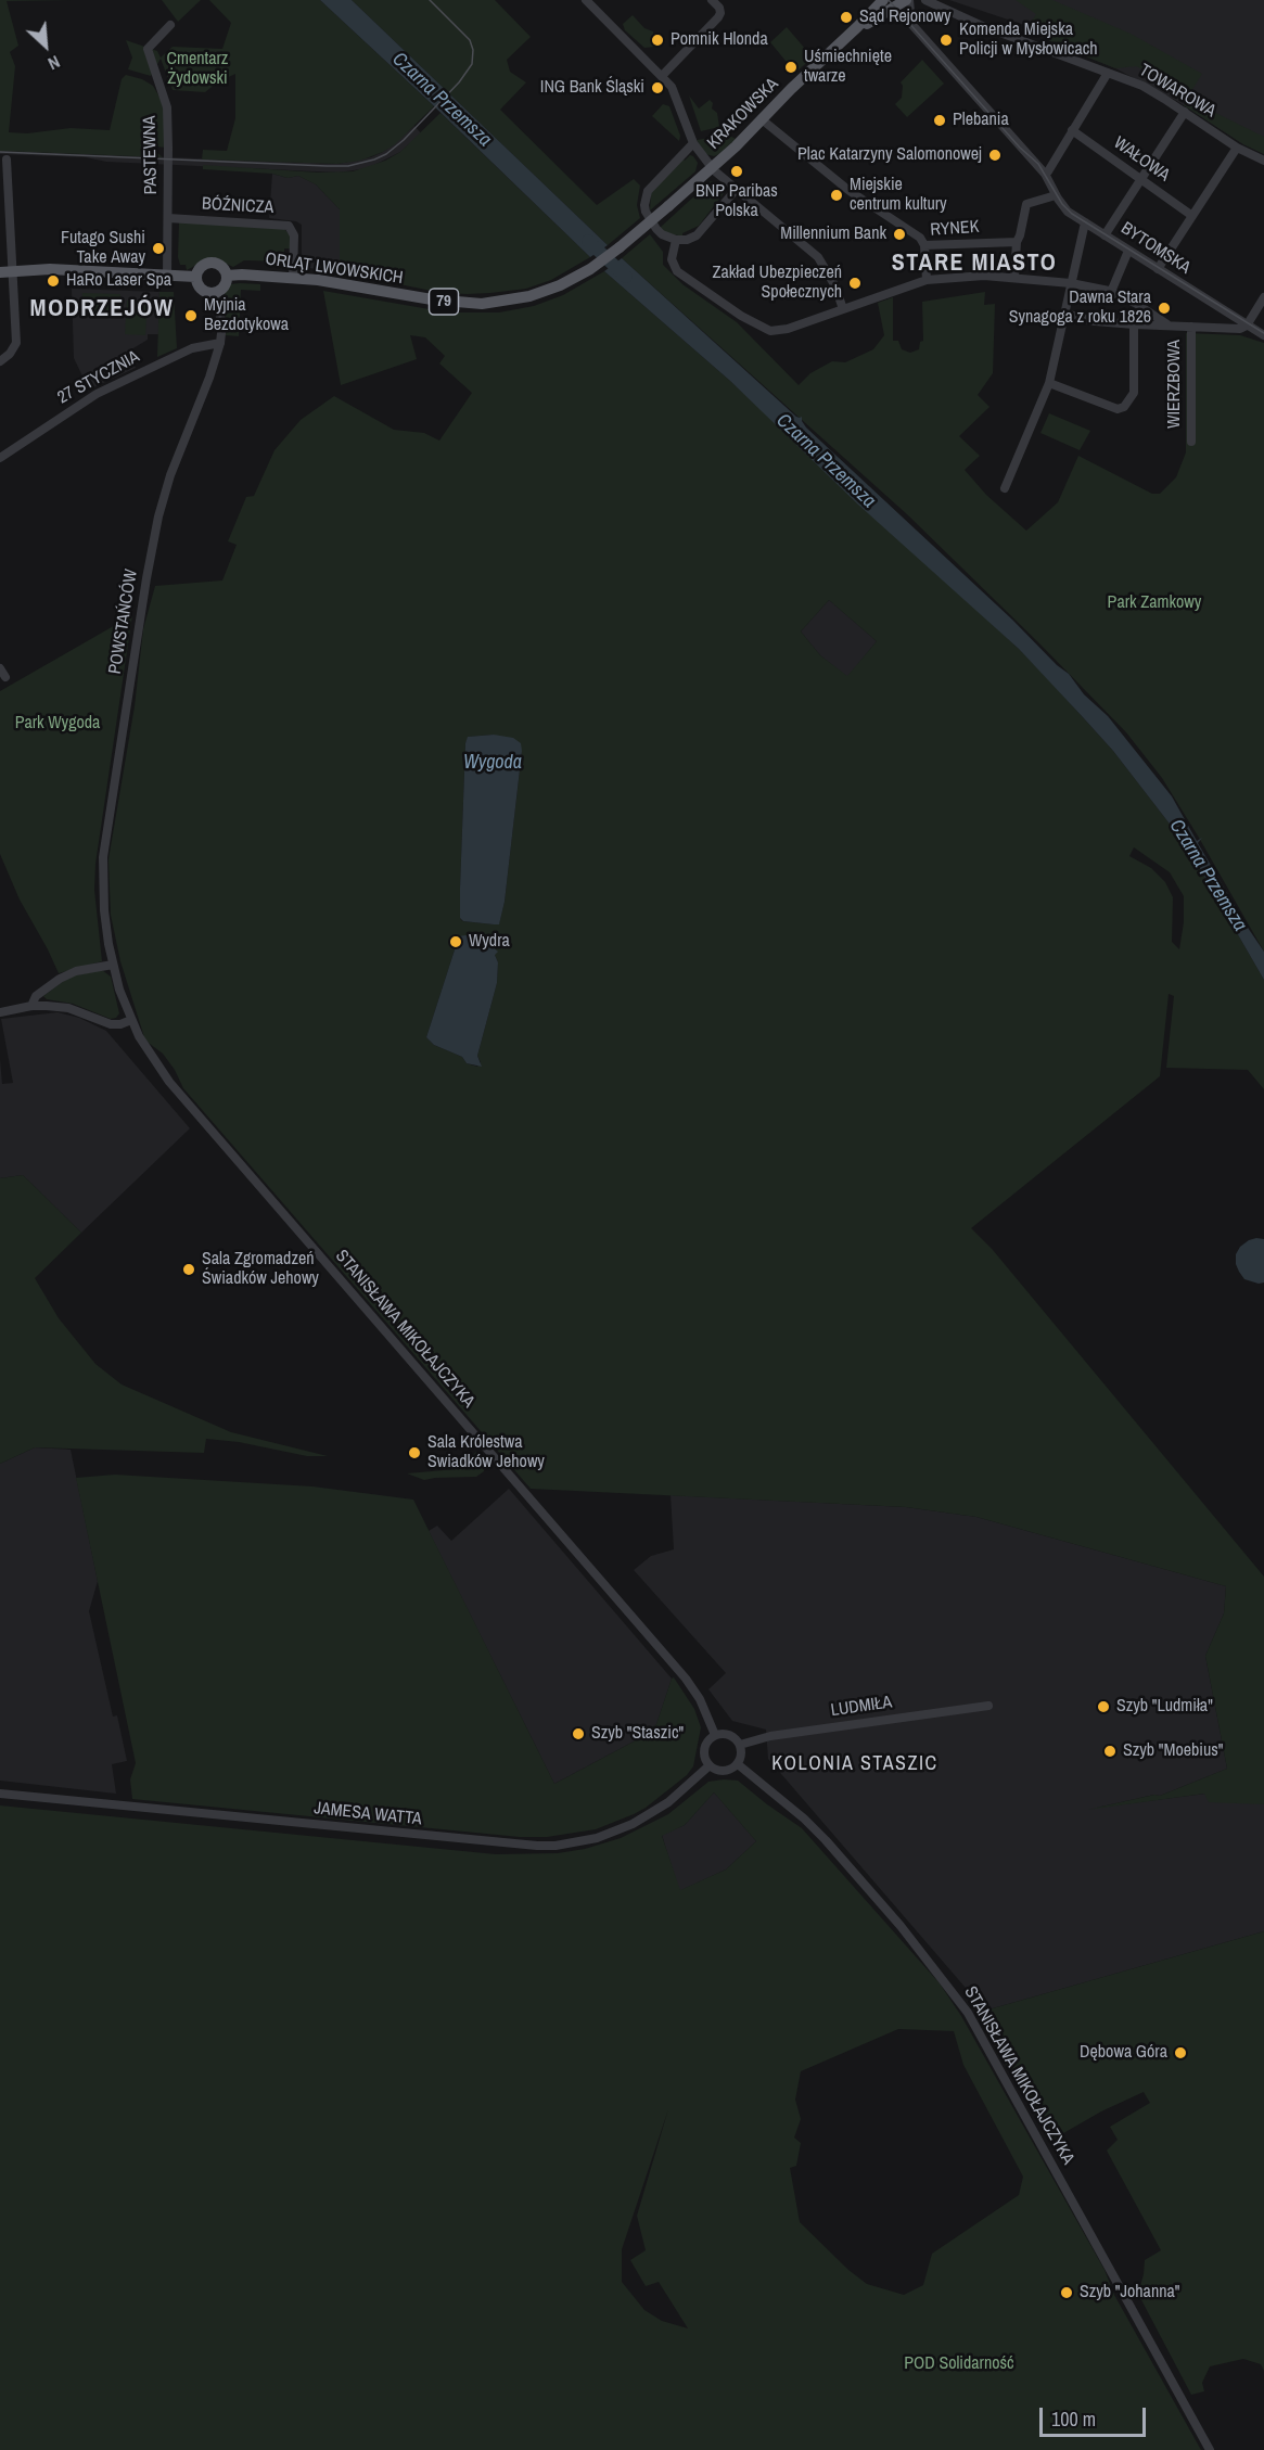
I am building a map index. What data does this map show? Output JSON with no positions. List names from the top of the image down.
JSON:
{
  "streets": {
    "main road": ["KRAKOWSKA", "ORLĄT LWOWSKICH", "79"],
    "street": [
      "TOWAROWA",
      "PASTEWNA",
      "WAŁOWA",
      "BÓŹNICZA",
      "RYNEK",
      "BYTOMSKA",
      "27 STYCZNIA",
      "WIERZBOWA",
      "POWSTAŃCÓW",
      "STANISŁAWA MIKOŁAJCZYKA",
      "LUDMIŁA",
      "JAMESA WATTA"
    ]
  },
  "crossings": [
    ["KRAKOWSKA", "BYTOMSKA"],
    ["KRAKOWSKA", "ORLĄT LWOWSKICH"],
    ["PASTEWNA", "BÓŹNICZA"],
    ["BÓŹNICZA", "ORLĄT LWOWSKICH"],
    ["ORLĄT LWOWSKICH", "79"],
    ["ORLĄT LWOWSKICH", "POWSTAŃCÓW"],
    ["79", "POWSTAŃCÓW"],
    ["27 STYCZNIA", "POWSTAŃCÓW"],
    ["POWSTAŃCÓW", "STANISŁAWA MIKOŁAJCZYKA"],
    ["STANISŁAWA MIKOŁAJCZYKA", "LUDMIŁA"],
    ["STANISŁAWA MIKOŁAJCZYKA", "JAMESA WATTA"],
    ["LUDMIŁA", "JAMESA WATTA"]
  ],
  "districts": ["STARE MIASTO", "MODRZEJÓW", "KOLONIA STASZIC"],
  "water": ["Czarna Przemsza", "Wygoda"],
  "parks": [
    "Cmentarz Żydowski",
    "Park Zamkowy",
    "Park Wygoda",
    "POD Solidarność"
  ],
  "places": [
    "Sąd Rejonowy",
    "Pomnik Hlonda",
    "Komenda Miejska Policji w Mysłowicach",
    "Uśmiechnięte twarze",
    "ING Bank Śląski",
    "Plebania",
    "Plac Katarzyny Salomonowej",
    "BNP Paribas Polska",
    "Miejskie centrum kultury",
    "Millennium Bank",
    "Futago Sushi Take Away",
    "HaRo Laser Spa",
    "Zakład Ubezpieczeń Społecznych",
    "Dawna Stara Synagoga z roku 1826",
    "Myjnia Bezdotykowa",
    "Wydra",
    "Sala Zgromadzeń Świadków Jehowy",
    "Sala Królestwa Swiadków Jehowy",
    "Szyb \"Ludmiła\"",
    "Szyb \"Staszic\"",
    "Szyb \"Moebius\"",
    "Dębowa Góra",
    "Szyb \"Johanna\""
  ],
  "scale_bar": "100 m",
  "north": "bottom right"
}
